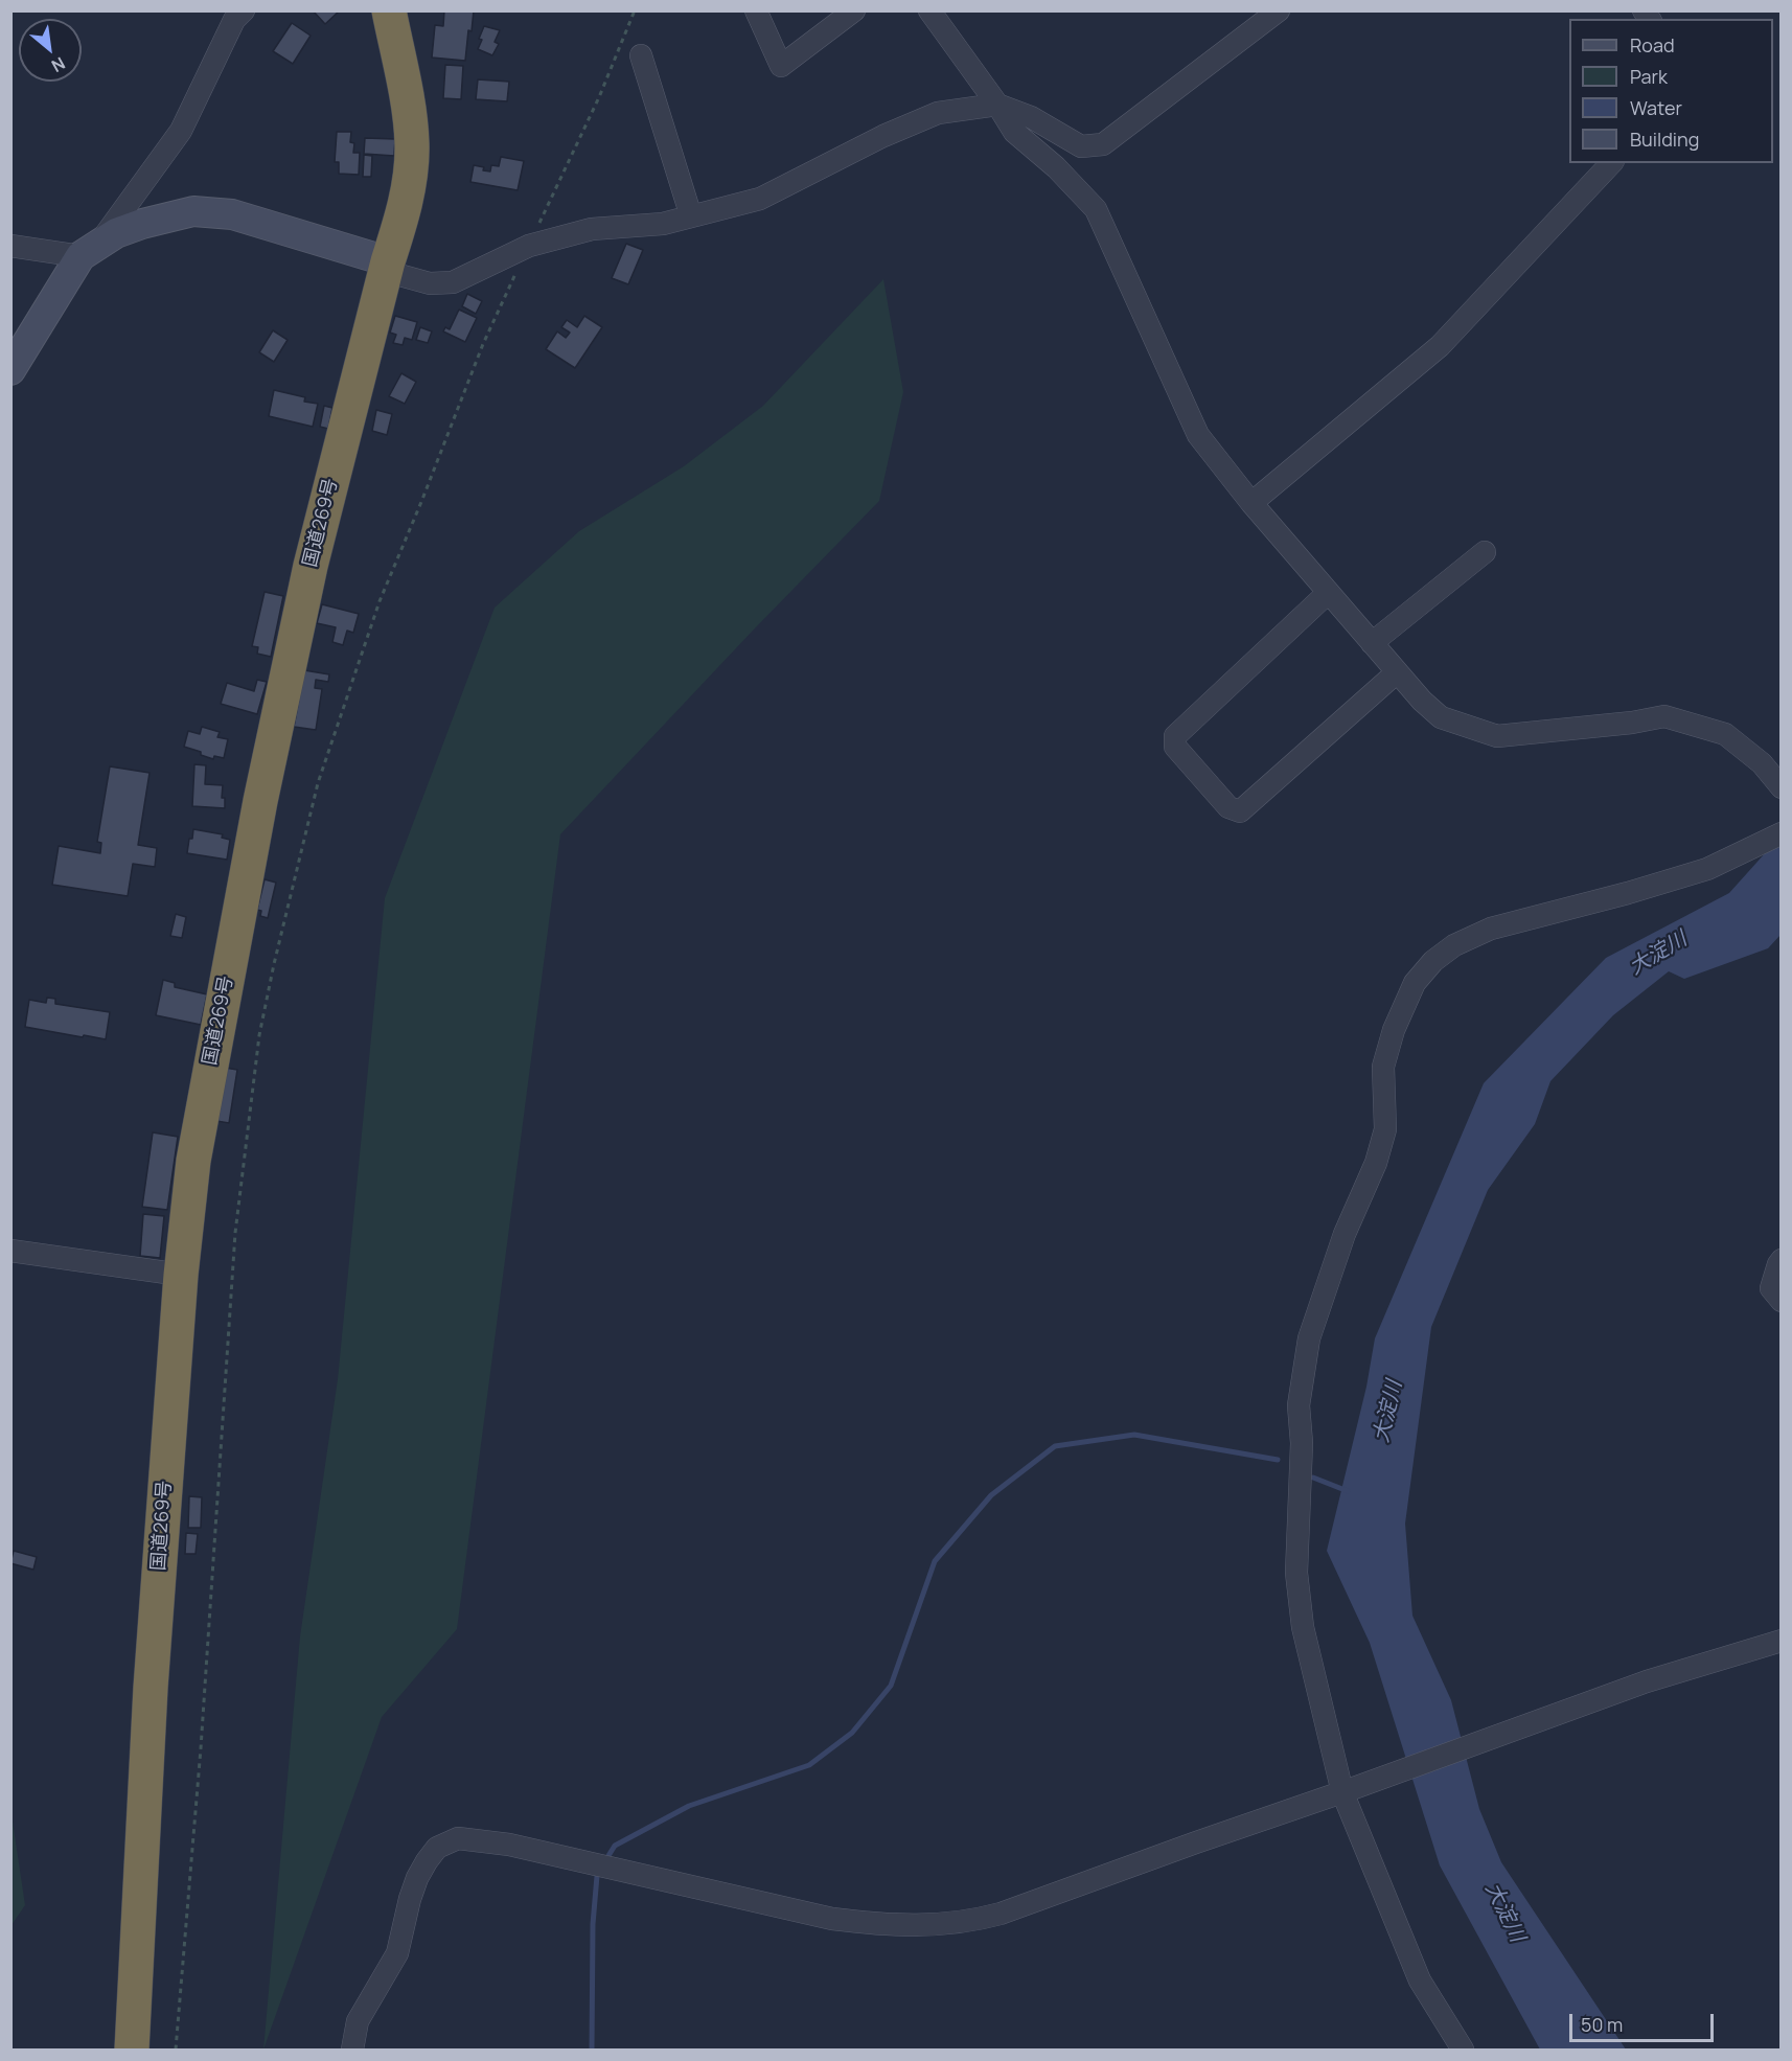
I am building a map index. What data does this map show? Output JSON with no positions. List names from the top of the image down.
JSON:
{
  "streets": {
    "highway": ["国道269号"]
  },
  "water": ["大淀川"],
  "legend": [
    "Road",
    "Park",
    "Water",
    "Building"
  ],
  "scale_bar": "50 m",
  "north": "bottom right"
}
